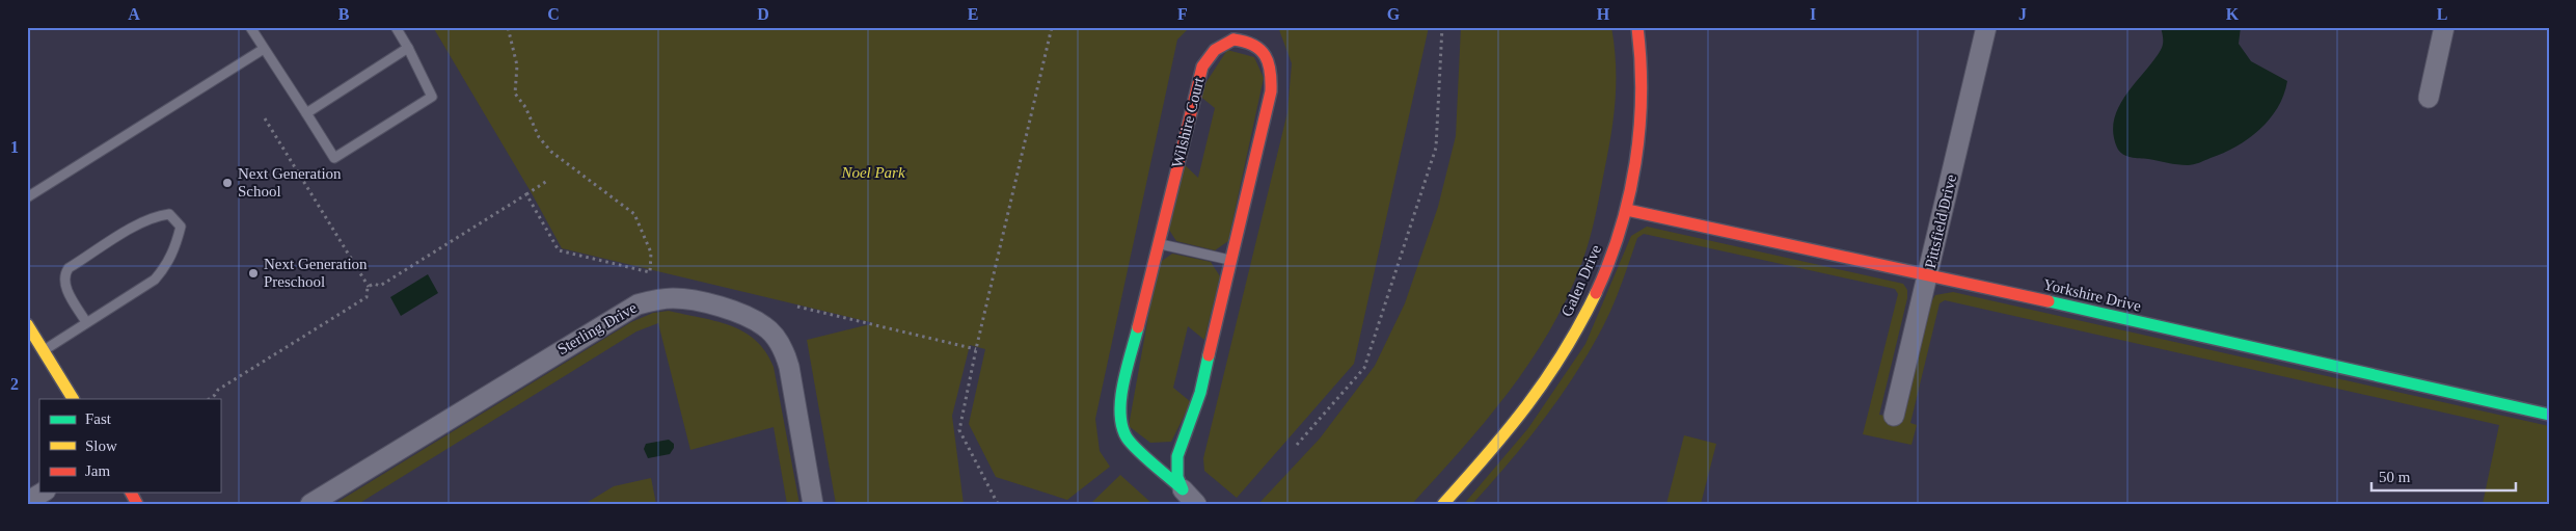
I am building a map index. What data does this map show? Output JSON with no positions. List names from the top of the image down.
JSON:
{
  "streets": {
    "street": [
      "Wilshire Court",
      "Pittsfield Drive",
      "Galen Drive",
      "Yorkshire Drive",
      "Sterling Drive"
    ]
  },
  "crossings": [
    ["Pittsfield Drive", "Yorkshire Drive"],
    ["Galen Drive", "Yorkshire Drive"]
  ],
  "parks": ["Noel Park"],
  "places": ["Next Generation School", "Next Generation Preschool"],
  "legend": ["Fast", "Slow", "Jam"],
  "scale_bar": "50 m",
  "grid": {
    "columns": [
      "A",
      "B",
      "C",
      "D",
      "E",
      "F",
      "G",
      "H",
      "I",
      "J",
      "K",
      "L"
    ],
    "rows": ["1", "2"]
  }
}
